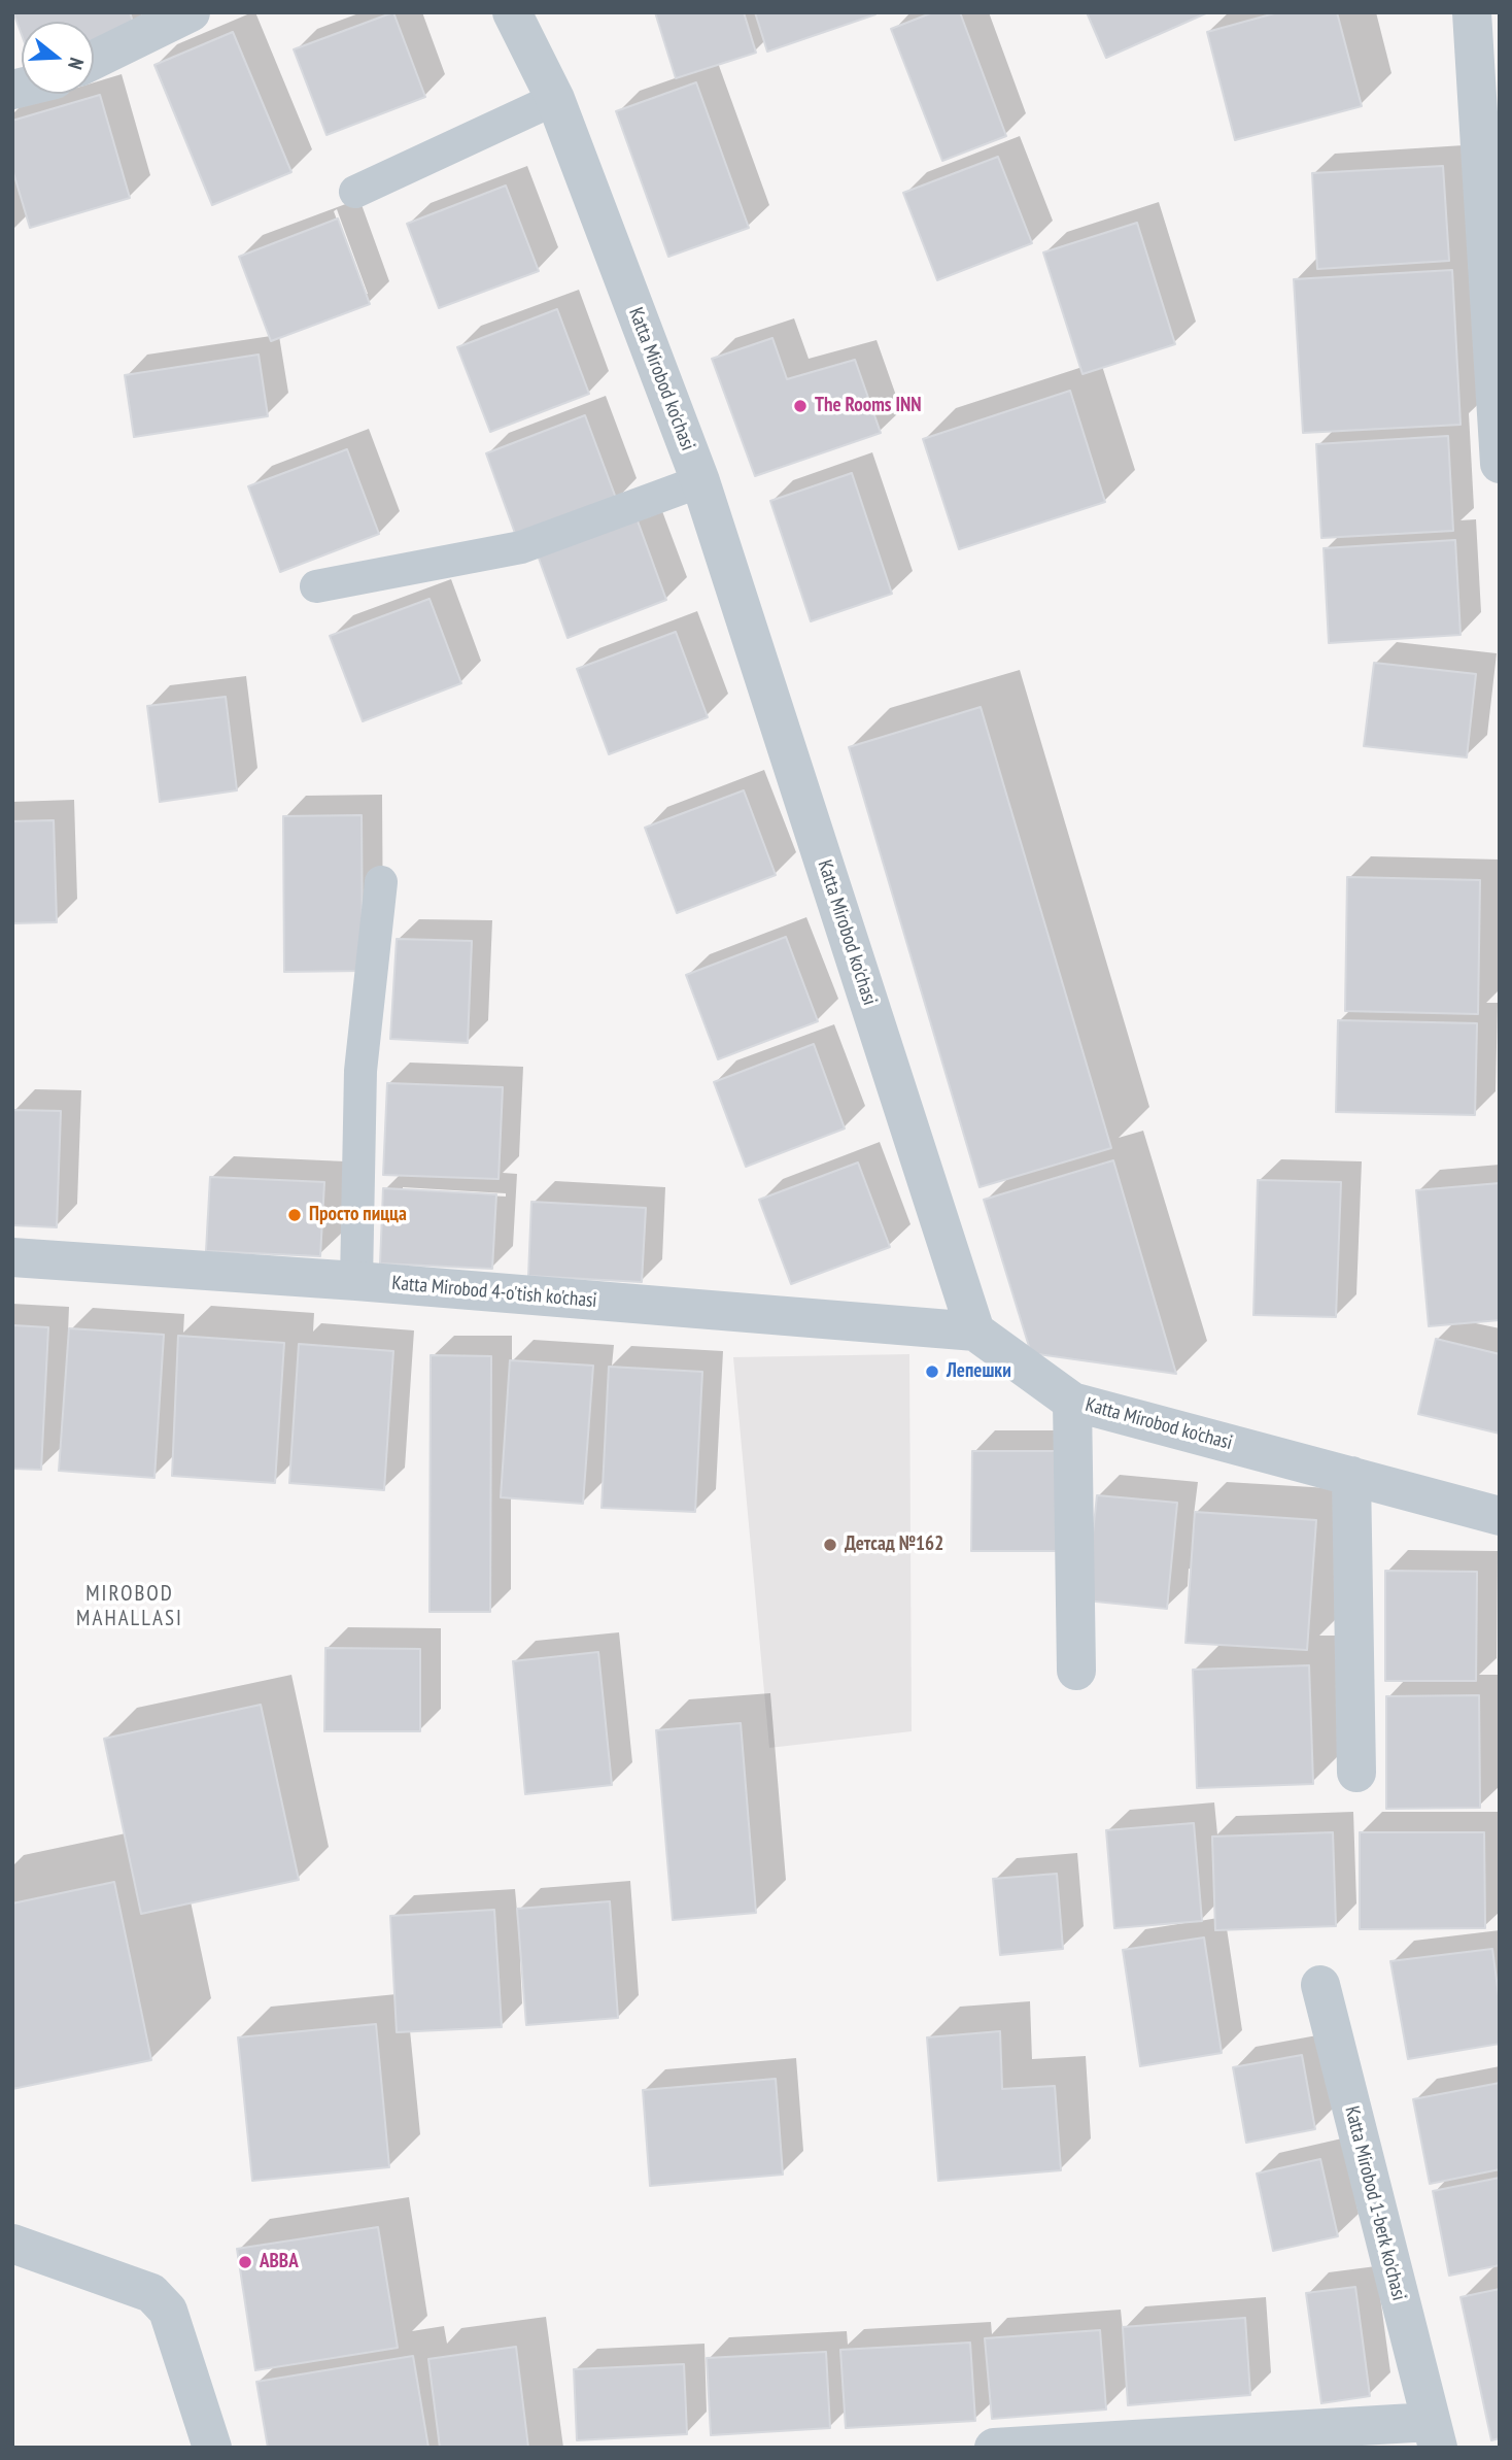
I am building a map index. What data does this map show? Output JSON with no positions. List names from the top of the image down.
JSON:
{
  "streets": {
    "street": ["Katta Mirobod ko'chasi", "Katta Mirobod 4-o'tish ko'chasi", "Katta Mirobod 1-berk ko'chasi"]
  },
  "crossings": [
    ["Katta Mirobod ko'chasi", "Katta Mirobod 4-o'tish ko'chasi"]
  ],
  "districts": ["MIROBOD MAHALLASI"],
  "places": [
    "The Rooms INN",
    "Просто пицца",
    "Лепешки",
    "Детсад №162",
    "ABBA"
  ],
  "north": "right"
}
